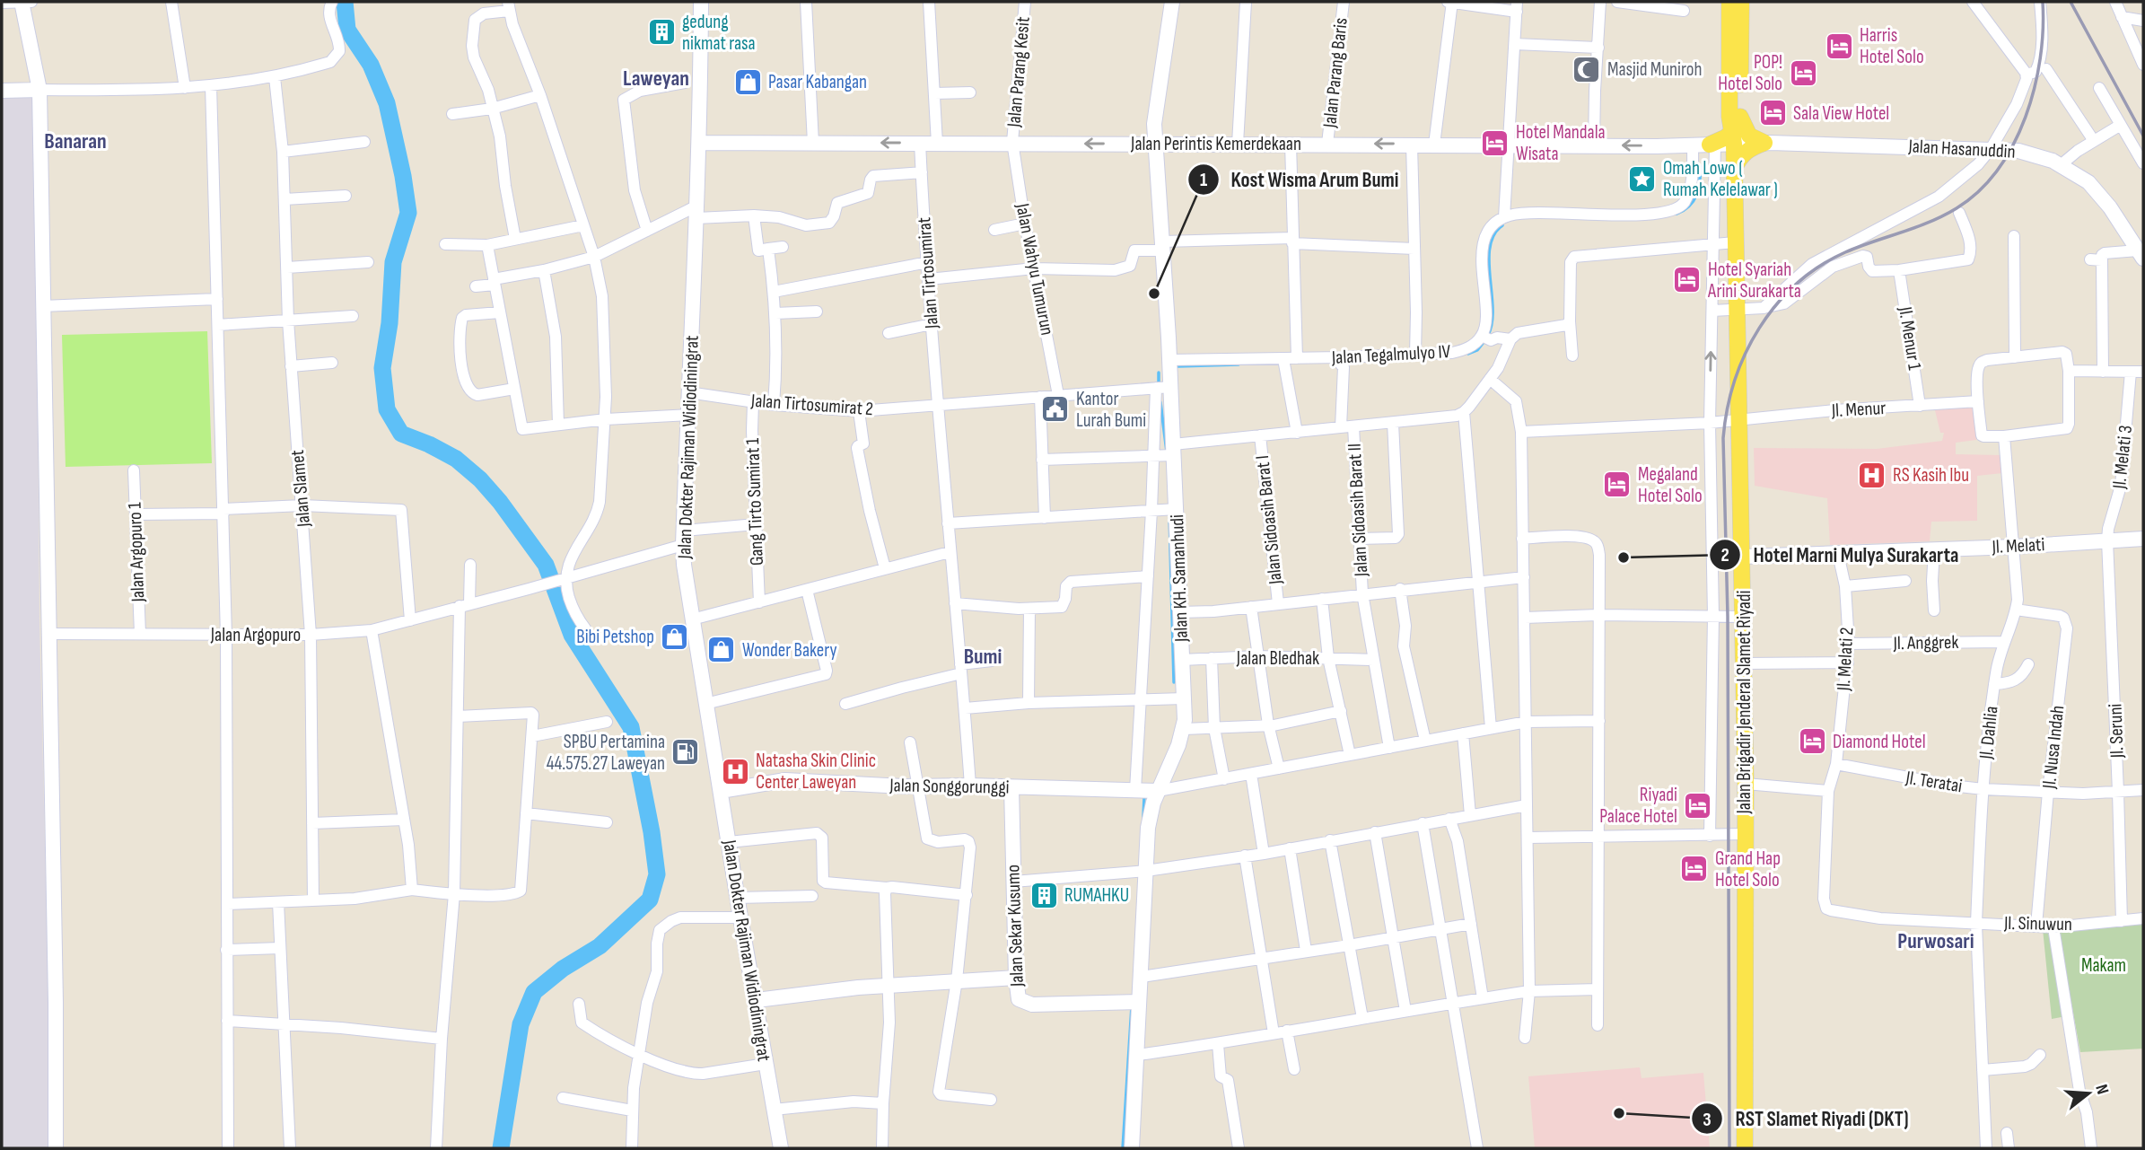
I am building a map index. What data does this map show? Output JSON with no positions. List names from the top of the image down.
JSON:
{
  "streets": {
    "main road": ["Jalan Brigadir Jenderal Slamet Riyadi"],
    "street": [
      "Jalan Parang Kesit",
      "Jalan Parang Baris",
      "Jalan Perintis Kemerdekaan",
      "Jalan Hasanuddin",
      "Jalan Wahyu Tumurun",
      "Jalan Tirtosumirat",
      "Jl. Menur 1",
      "Jalan Tegalmulyo IV",
      "Jalan Tirtosumirat 2",
      "Jl. Menur",
      "Jalan Dokter Rajiman Widiodiningrat",
      "Jl. Melati 3",
      "Jalan Slamet",
      "Gang Tirto Sumirat 1",
      "Jalan Sidoasih Barat II",
      "Jalan Sidoasih Barat I",
      "Jl. Melati",
      "Jalan Argopuro 1",
      "Jalan KH. Samanhudi",
      "Jalan Argopuro",
      "Jl. Anggrek",
      "Jalan Bledhak",
      "Jl. Melati 2",
      "Jl. Seruni",
      "Jl. Dahlia",
      "Jl. Nusa Indah",
      "Jl. Teratai",
      "Jalan Songgorunggi",
      "Jl. Sinuwun",
      "Jalan Sekar Kusumo"
    ]
  },
  "crossings": [
    ["Jalan Parang Kesit", "Jalan Perintis Kemerdekaan"],
    ["Jalan Parang Kesit", "Jalan Wahyu Tumurun"],
    ["Jalan Parang Baris", "Jalan Perintis Kemerdekaan"],
    ["Jalan Perintis Kemerdekaan", "Jalan Wahyu Tumurun"],
    ["Jalan Perintis Kemerdekaan", "Jalan Tirtosumirat"],
    ["Jalan Perintis Kemerdekaan", "Jalan Dokter Rajiman Widiodiningrat"],
    ["Jalan Perintis Kemerdekaan", "Jalan KH. Samanhudi"],
    ["Jalan Hasanuddin", "Jalan Brigadir Jenderal Slamet Riyadi"],
    ["Jalan Wahyu Tumurun", "Jalan Tirtosumirat 2"],
    ["Jalan Tirtosumirat", "Jalan Tirtosumirat 2"],
    ["Jalan Tirtosumirat", "Jalan Songgorunggi"],
    ["Jl. Menur 1", "Jl. Menur"],
    ["Jalan Tegalmulyo IV", "Jalan Sidoasih Barat II"],
    ["Jalan Tegalmulyo IV", "Jalan KH. Samanhudi"],
    ["Jalan Tirtosumirat 2", "Jalan Dokter Rajiman Widiodiningrat"],
    ["Jalan Tirtosumirat 2", "Gang Tirto Sumirat 1"],
    ["Jalan Tirtosumirat 2", "Jalan KH. Samanhudi"],
    ["Jl. Menur", "Jalan Brigadir Jenderal Slamet Riyadi"],
    ["Jalan Dokter Rajiman Widiodiningrat", "Jalan Argopuro"],
    ["Jalan Dokter Rajiman Widiodiningrat", "Jalan Songgorunggi"],
    ["Jl. Melati 3", "Jl. Melati"],
    ["Jl. Melati 3", "Jl. Seruni"],
    ["Jalan Slamet", "Jalan Argopuro"],
    ["Gang Tirto Sumirat 1", "Jalan Argopuro"],
    ["Jalan Sidoasih Barat II", "Jalan Bledhak"],
    ["Jl. Melati", "Jl. Melati 2"],
    ["Jl. Melati", "Jalan Brigadir Jenderal Slamet Riyadi"],
    ["Jl. Melati", "Jl. Seruni"],
    ["Jl. Melati", "Jl. Dahlia"],
    ["Jalan Argopuro 1", "Jalan Argopuro"],
    ["Jalan KH. Samanhudi", "Jalan Bledhak"],
    ["Jalan KH. Samanhudi", "Jalan Songgorunggi"],
    ["Jalan KH. Samanhudi", "Jalan Sekar Kusumo"],
    ["Jl. Anggrek", "Jl. Melati 2"],
    ["Jl. Anggrek", "Jl. Dahlia"],
    ["Jl. Melati 2", "Jl. Teratai"],
    ["Jl. Seruni", "Jl. Teratai"],
    ["Jl. Seruni", "Jl. Sinuwun"],
    ["Jl. Dahlia", "Jl. Nusa Indah"],
    ["Jl. Dahlia", "Jl. Teratai"],
    ["Jl. Dahlia", "Jl. Sinuwun"],
    ["Jl. Nusa Indah", "Jl. Teratai"],
    ["Jl. Nusa Indah", "Jl. Sinuwun"],
    ["Jalan Songgorunggi", "Jalan Sekar Kusumo"]
  ],
  "districts": [
    "Laweyan",
    "Banaran",
    "Bumi",
    "Purwosari"
  ],
  "parks": ["Makam"],
  "places": {
    "building": ["gedung nikmat rasa", "RUMAHKU"],
    "hotel": [
      "Harris Hotel Solo",
      "POP! Hotel Solo",
      "Sala View Hotel",
      "Hotel Mandala Wisata",
      "Hotel Syariah Arini Surakarta",
      "Megaland Hotel Solo",
      "Diamond Hotel",
      "Riyadi Palace Hotel",
      "Grand Hap Hotel Solo"
    ],
    "mosque": ["Masjid Muniroh"],
    "shop": ["Pasar Kabangan", "Bibi Petshop", "Wonder Bakery"],
    "place": ["Omah Lowo ( Rumah Kelelawar )"],
    "other": ["Kost Wisma Arum Bumi", "Hotel Marni Mulya Surakarta", "RST Slamet Riyadi (DKT)"],
    "public building": ["Kantor Lurah Bumi"],
    "hospital": ["RS Kasih Ibu", "Natasha Skin Clinic Center Laweyan"],
    "fuel station": ["SPBU Pertamina 44.575.27 Laweyan"]
  },
  "north": "right"
}
